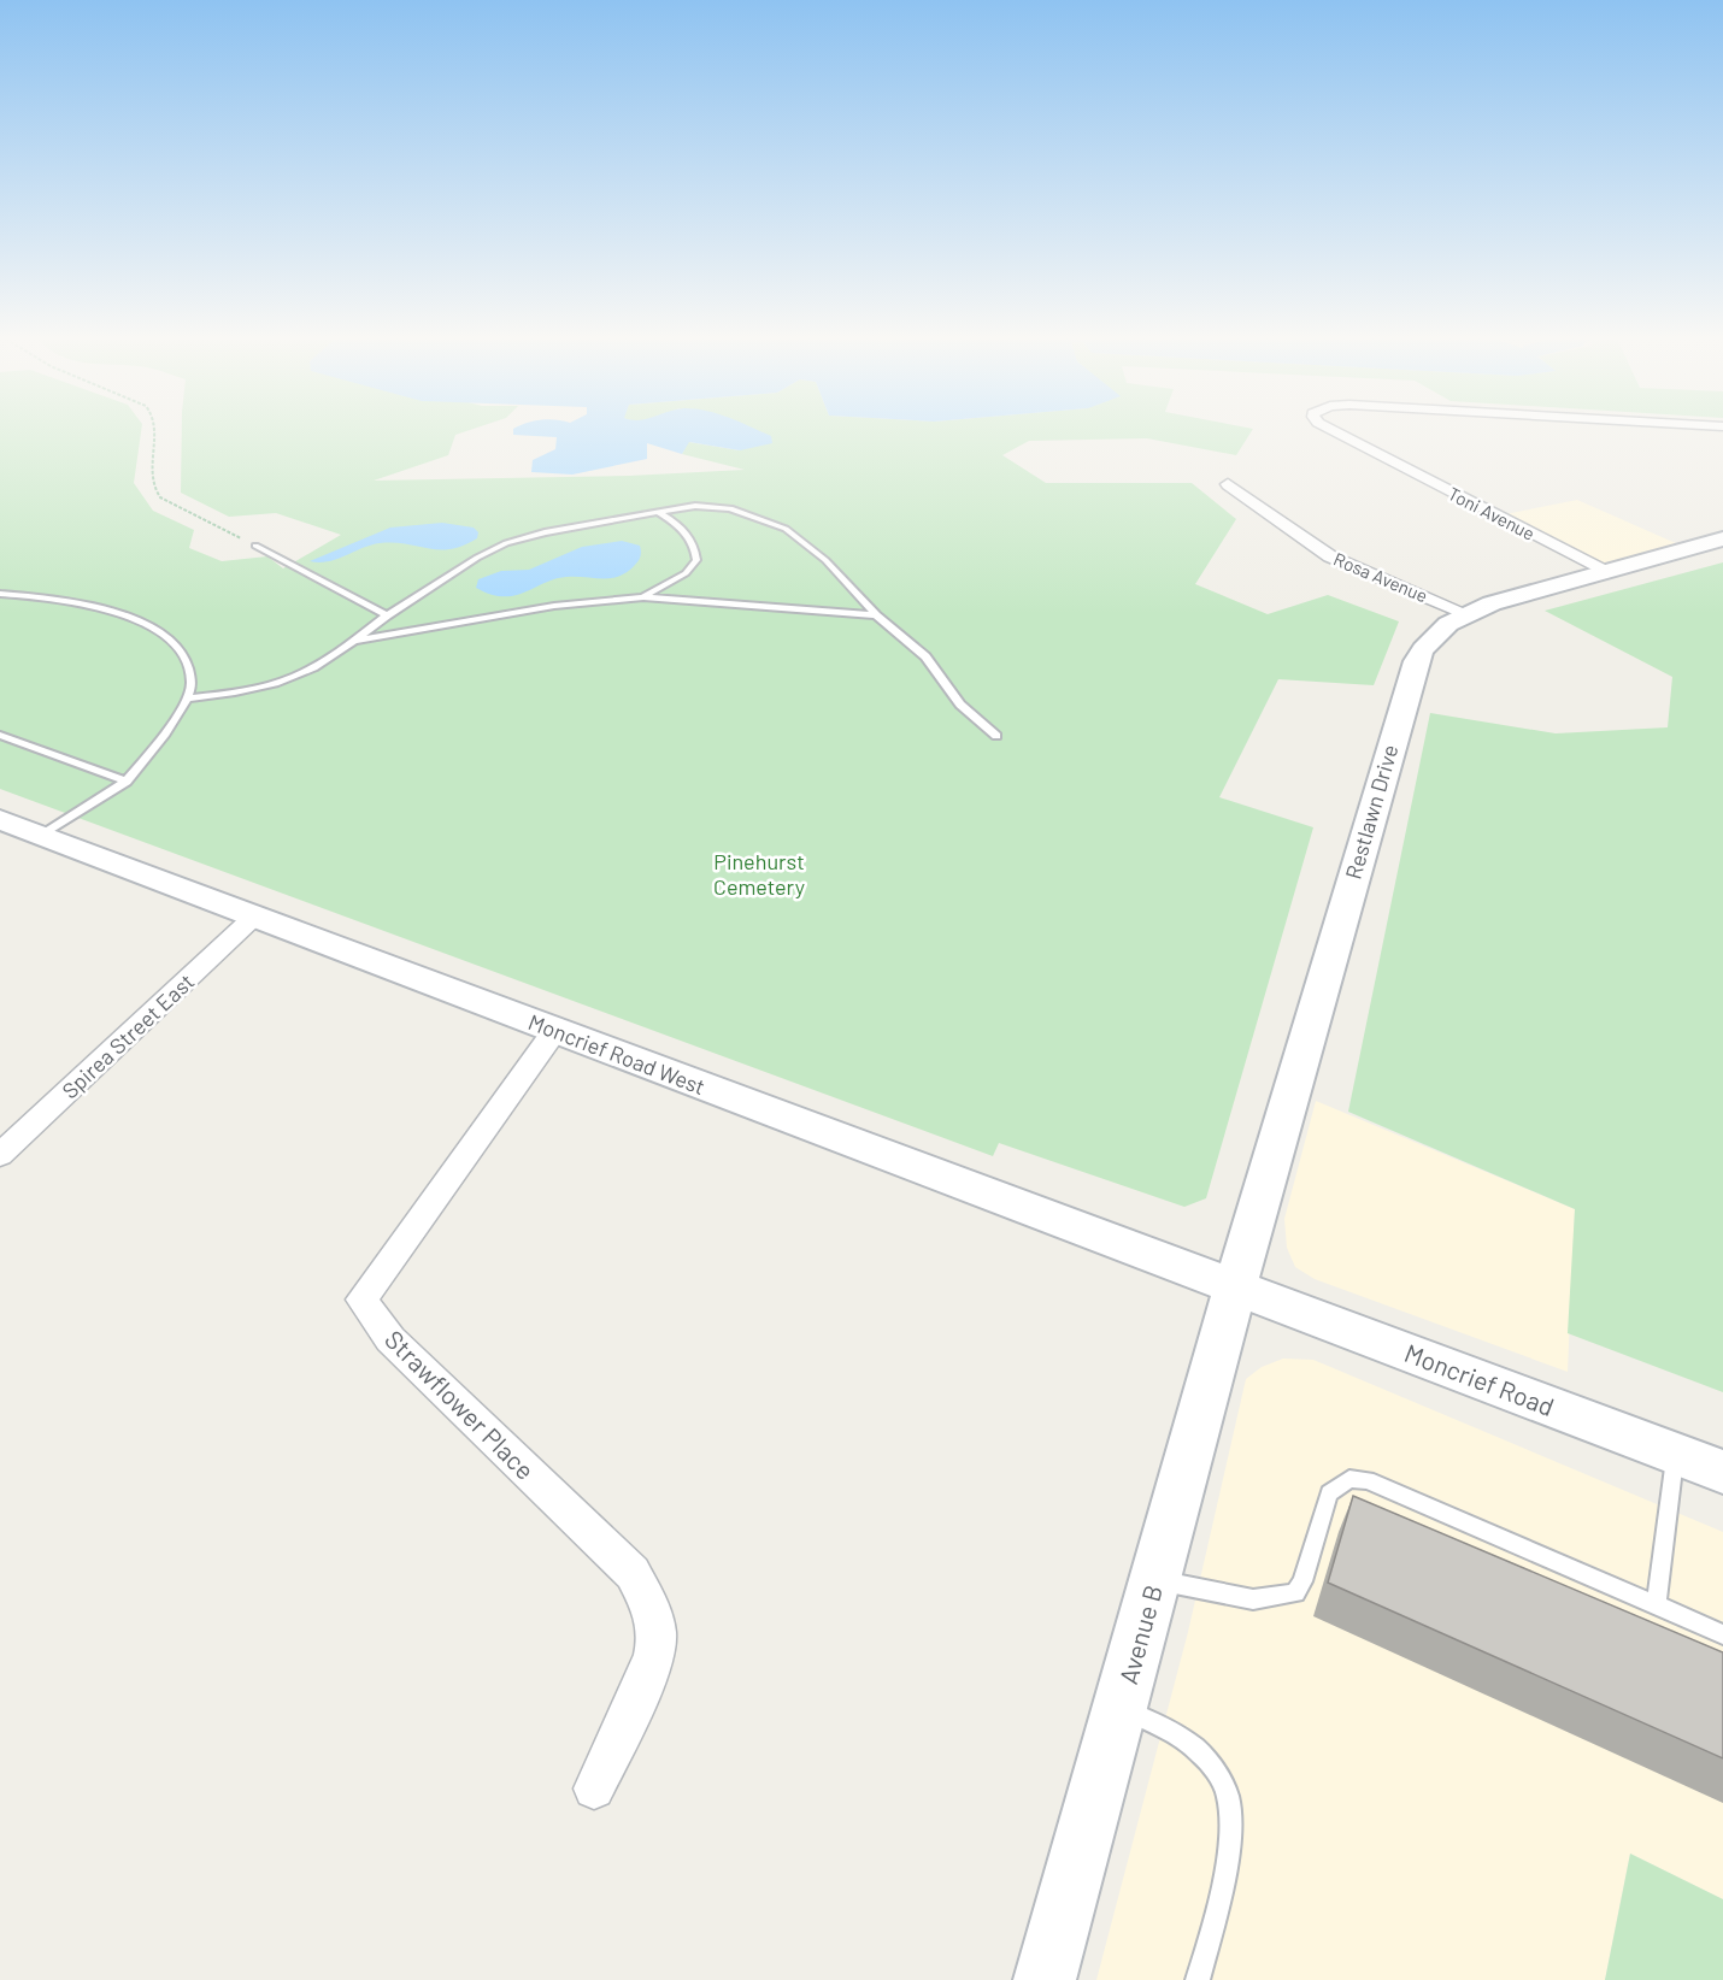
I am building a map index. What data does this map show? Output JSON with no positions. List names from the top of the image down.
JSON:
{
  "streets": {
    "street": [
      "Toni Avenue",
      "Rosa Avenue",
      "Restlawn Drive",
      "Spirea Street East",
      "Moncrief Road West",
      "Moncrief Road",
      "Strawflower Place",
      "Avenue B"
    ]
  },
  "crossings": [
    ["Toni Avenue", "Restlawn Drive"],
    ["Rosa Avenue", "Restlawn Drive"],
    ["Restlawn Drive", "Moncrief Road West"],
    ["Restlawn Drive", "Moncrief Road"],
    ["Restlawn Drive", "Avenue B"],
    ["Spirea Street East", "Moncrief Road West"],
    ["Moncrief Road West", "Moncrief Road"],
    ["Moncrief Road West", "Strawflower Place"],
    ["Moncrief Road West", "Avenue B"],
    ["Moncrief Road", "Avenue B"]
  ],
  "parks": ["Pinehurst Cemetery"]
}
